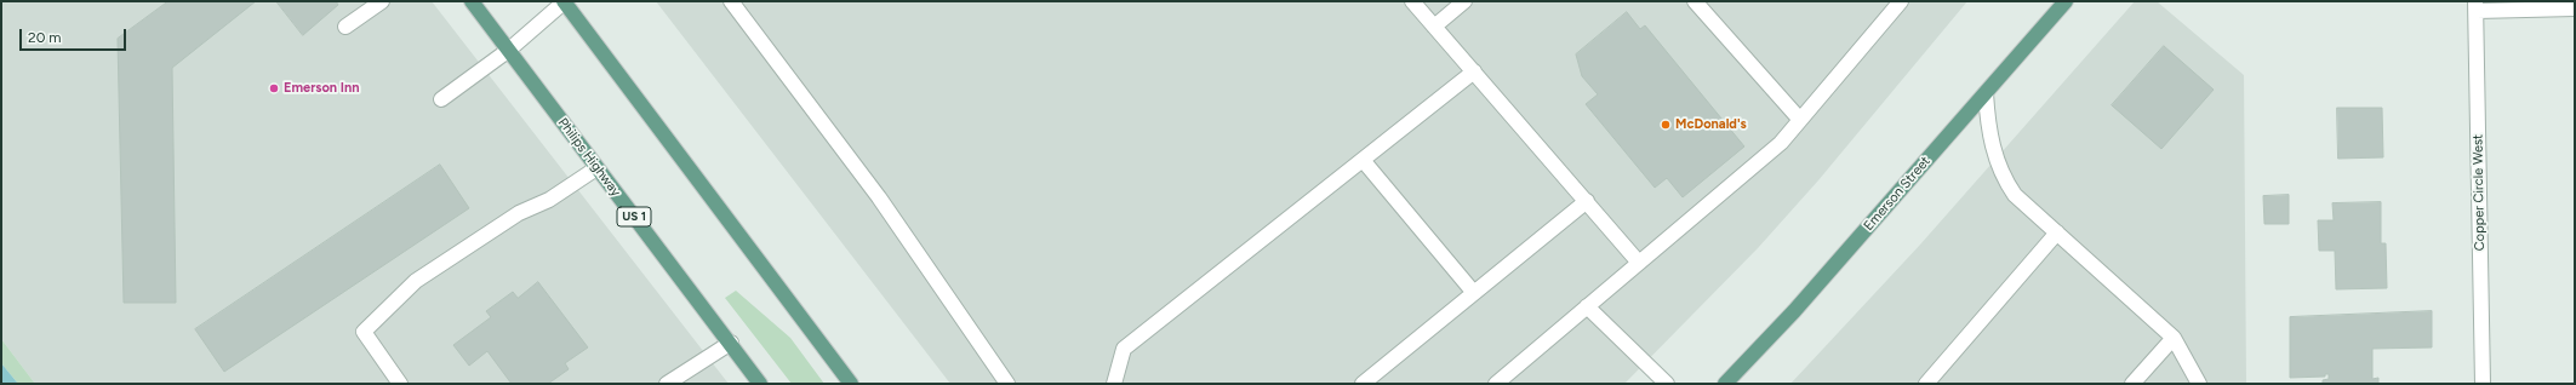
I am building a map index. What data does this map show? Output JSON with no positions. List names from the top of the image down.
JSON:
{
  "streets": {
    "main road": ["Philips Highway", "Emerson Street", "US 1"],
    "street": ["Copper Circle West"]
  },
  "places": ["Emerson Inn", "McDonald's"],
  "scale_bar": "20 m"
}
